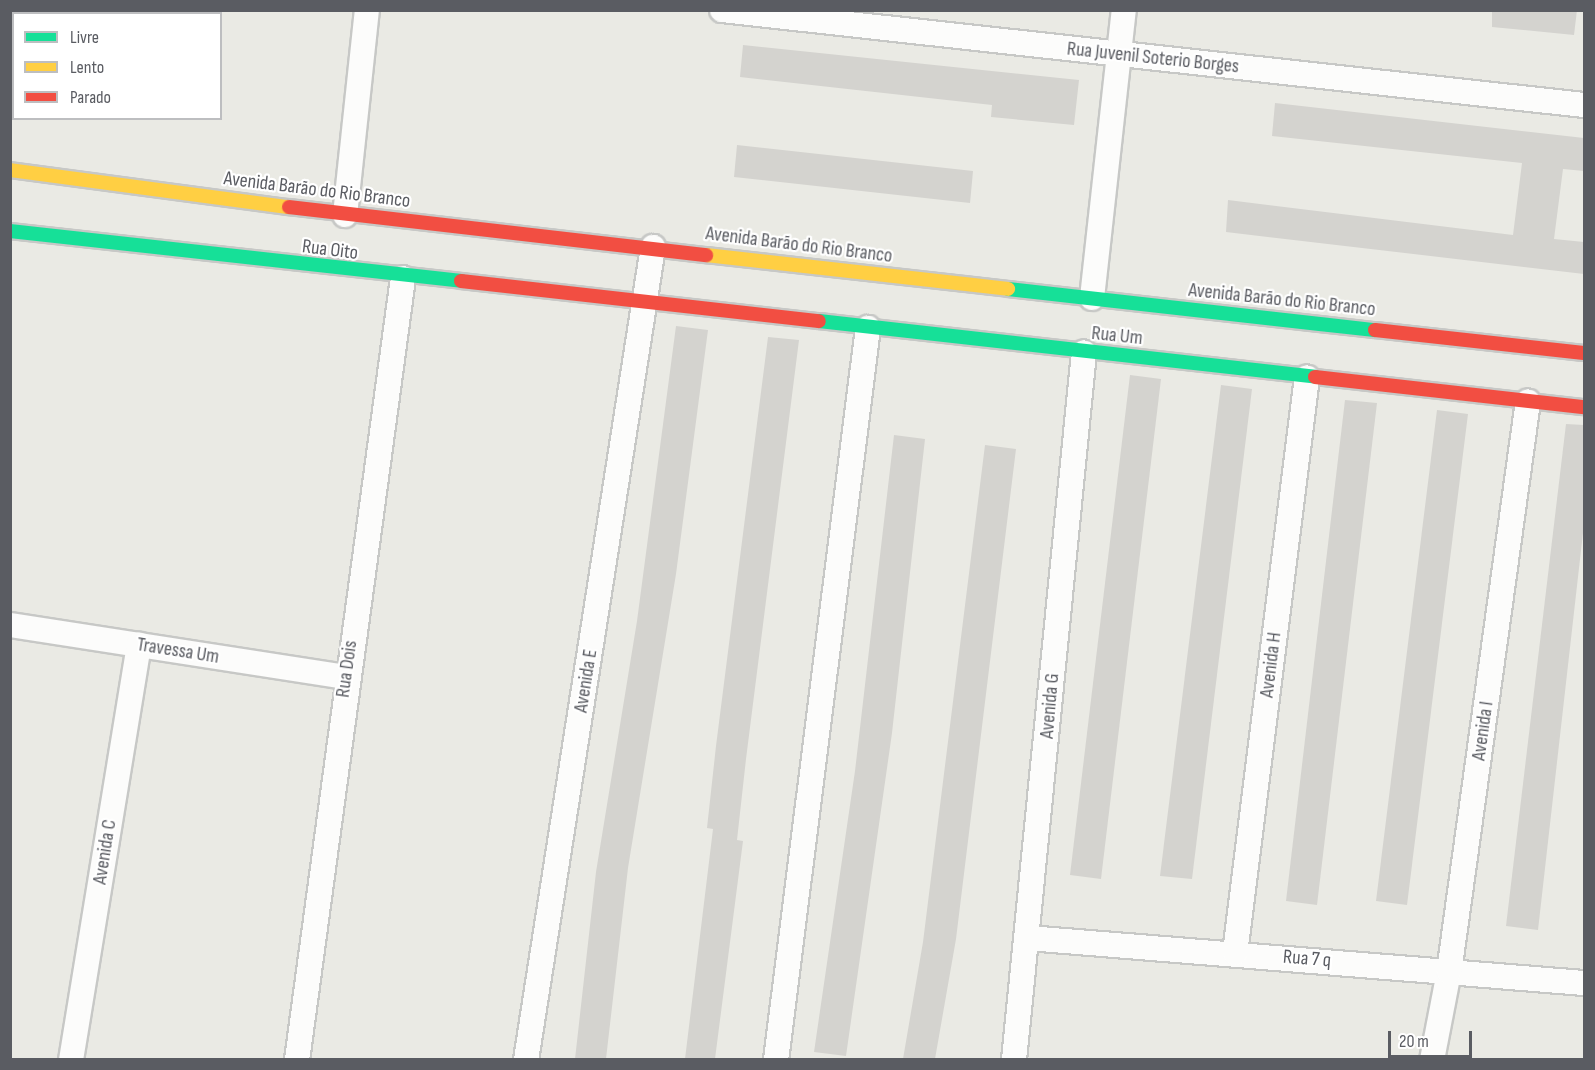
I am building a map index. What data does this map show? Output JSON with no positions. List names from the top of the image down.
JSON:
{
  "streets": {
    "street": [
      "Rua Juvenil Soterio Borges",
      "Avenida Barão do Rio Branco",
      "Rua Oito",
      "Rua Um",
      "Travessa Um",
      "Avenida H",
      "Rua Dois",
      "Avenida E",
      "Avenida G",
      "Avenida I",
      "Avenida C",
      "Rua 7 q"
    ]
  },
  "crossings": [
    ["Avenida Barão do Rio Branco", "Avenida E"],
    ["Rua Oito", "Rua Um"],
    ["Rua Oito", "Rua Dois"],
    ["Rua Oito", "Avenida E"],
    ["Rua Um", "Avenida H"],
    ["Rua Um", "Avenida E"],
    ["Rua Um", "Avenida G"],
    ["Rua Um", "Avenida I"],
    ["Travessa Um", "Rua Dois"],
    ["Travessa Um", "Avenida C"],
    ["Avenida H", "Rua 7 q"],
    ["Avenida G", "Rua 7 q"],
    ["Avenida I", "Rua 7 q"]
  ],
  "legend": ["Livre", "Lento", "Parado"],
  "scale_bar": "20 m"
}
